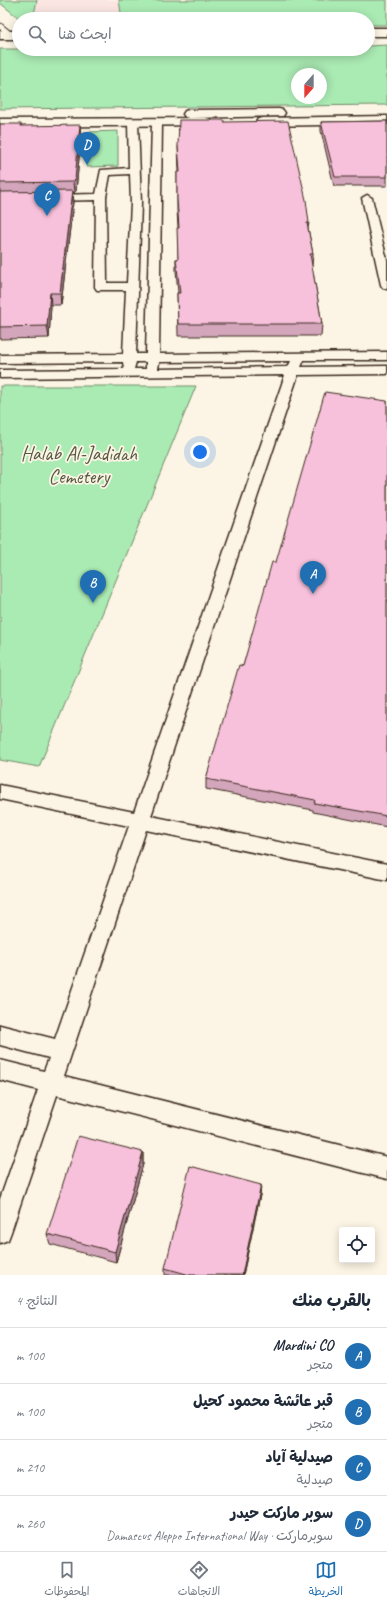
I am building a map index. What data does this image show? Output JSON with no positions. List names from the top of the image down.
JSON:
{
  "parks": ["Halab Al-Jadidah Cemetery"],
  "north": "bottom",
  "page": {
    "search": "ابحث هنا",
    "pins": [
      "D",
      "C",
      "A",
      "B"
    ],
    "heading": ["بالقرب منك", "النتائج: 4"],
    "list": [
      {
        "mark": "A",
        "name": "Mardini CO",
        "note": "متجر",
        "value": "100 m"
      },
      {
        "mark": "B",
        "name": "قبر عائشة محمود كحيل",
        "note": "متجر",
        "value": "100 m"
      },
      {
        "mark": "C",
        "name": "صيدلية آياد",
        "note": "صيدلية",
        "value": "210 m"
      },
      {
        "mark": "D",
        "name": "سوبر ماركت حيدر",
        "note": "سوبرماركت · Damascus Aleppo International Way",
        "value": "260 m"
      }
    ],
    "nav": ["الخريطة", "الاتجاهات", "المحفوظات"]
  }
}
